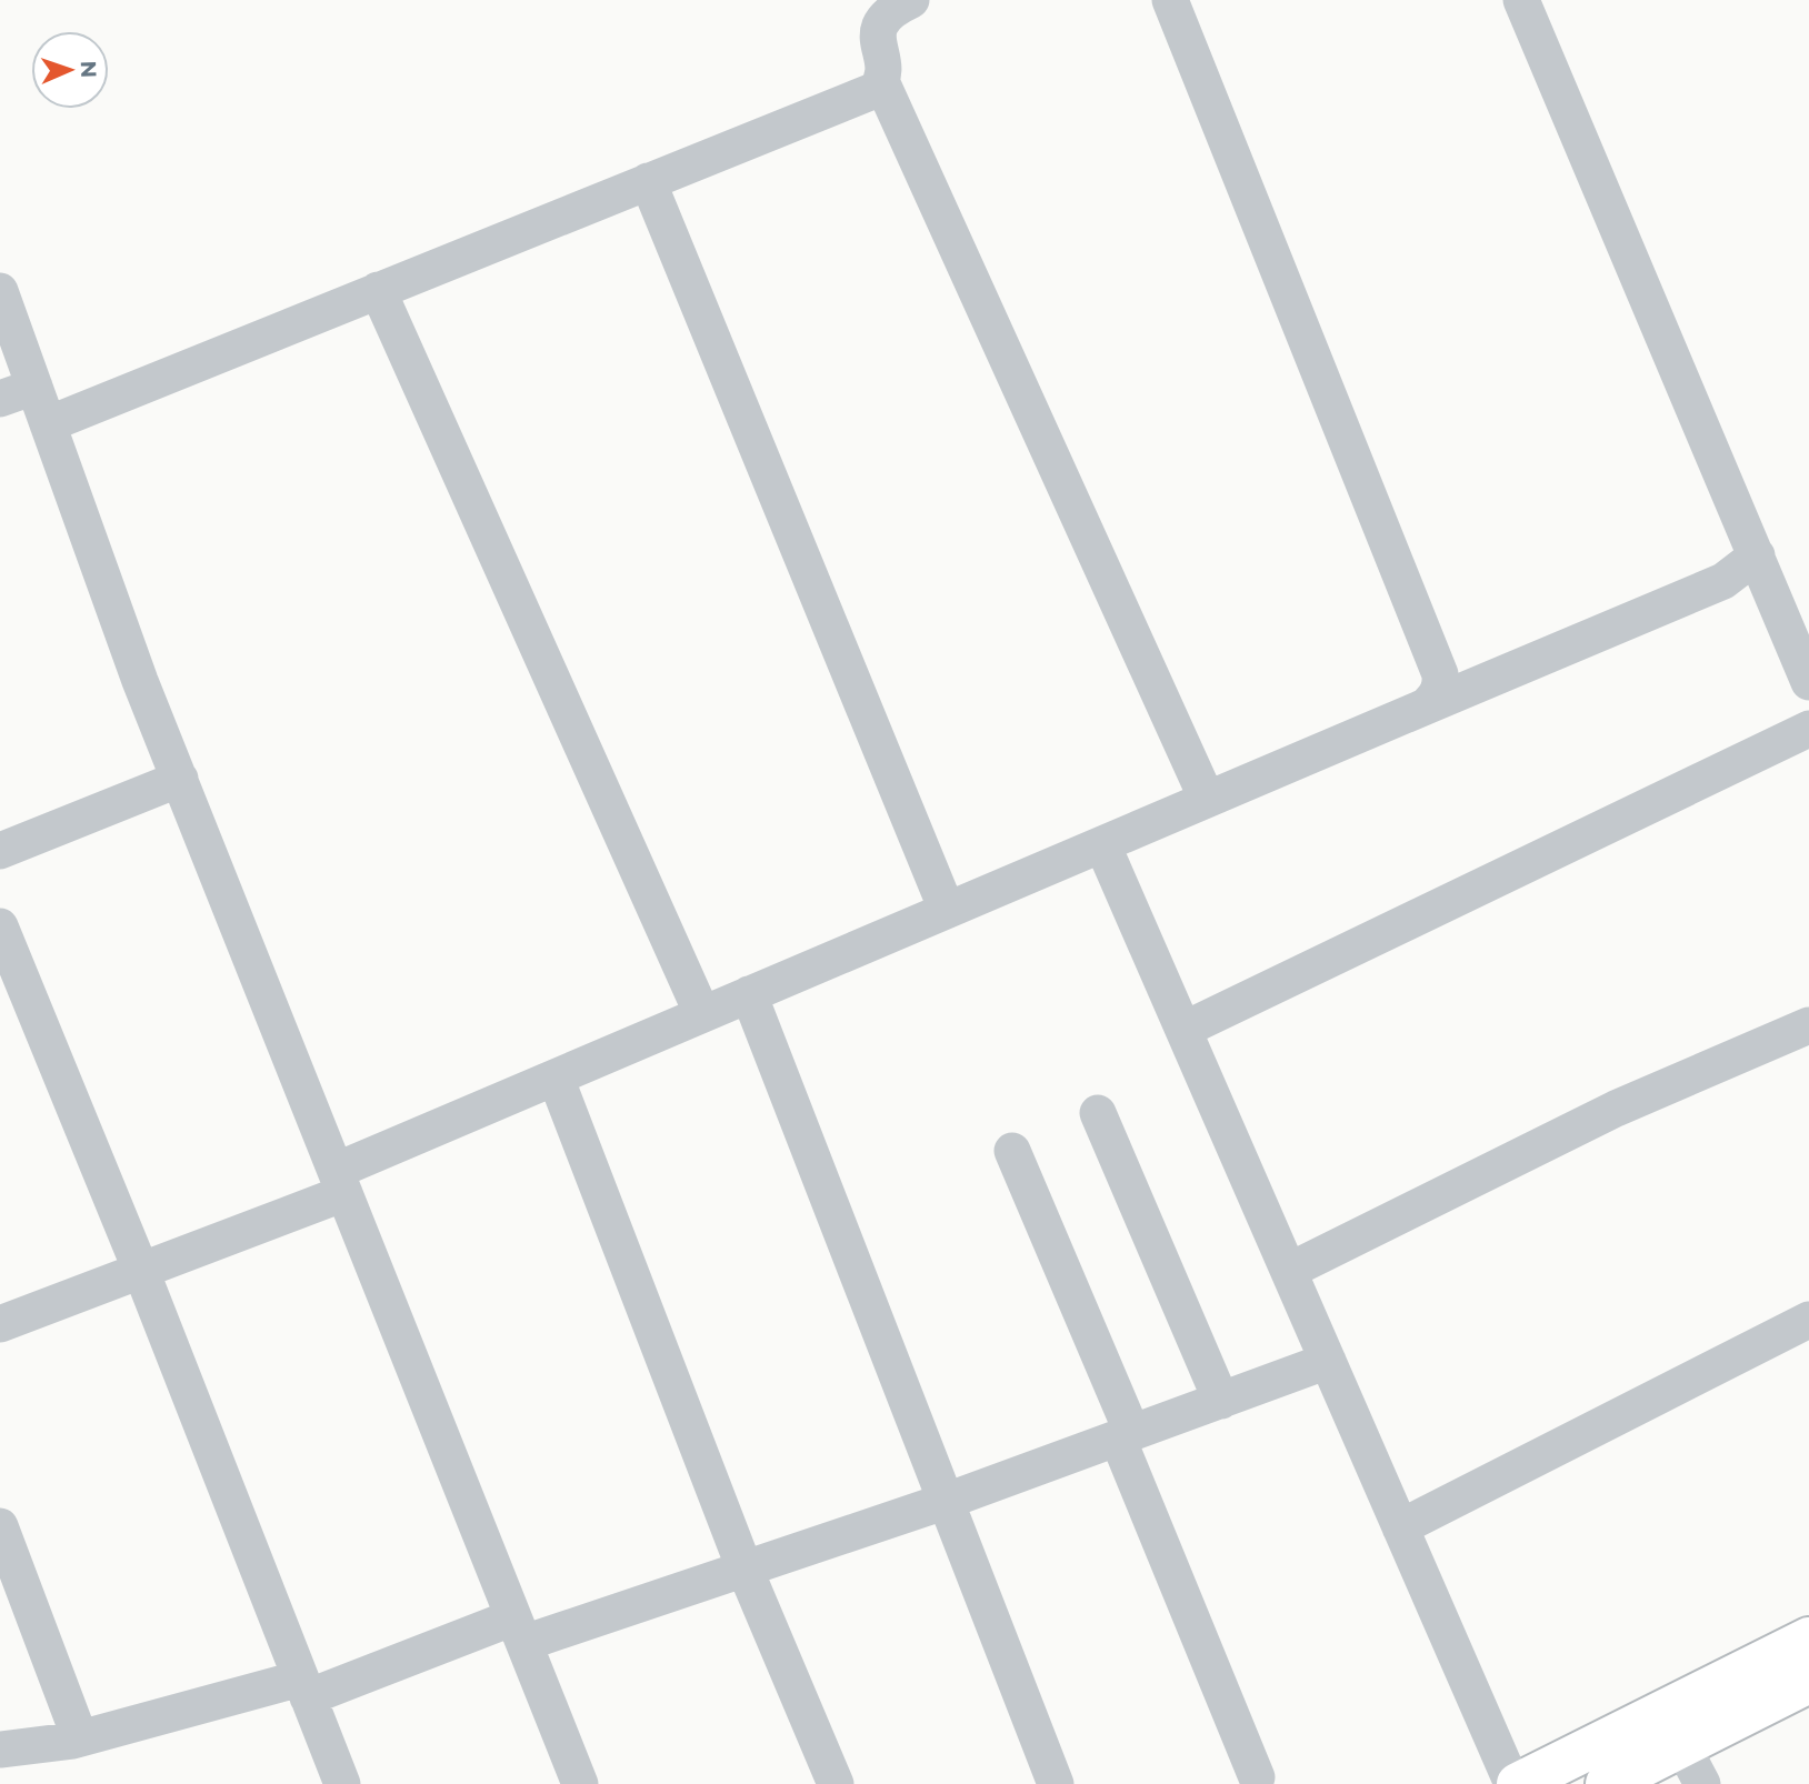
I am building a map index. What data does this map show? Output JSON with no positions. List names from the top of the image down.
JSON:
{
  "north": "right"
}
